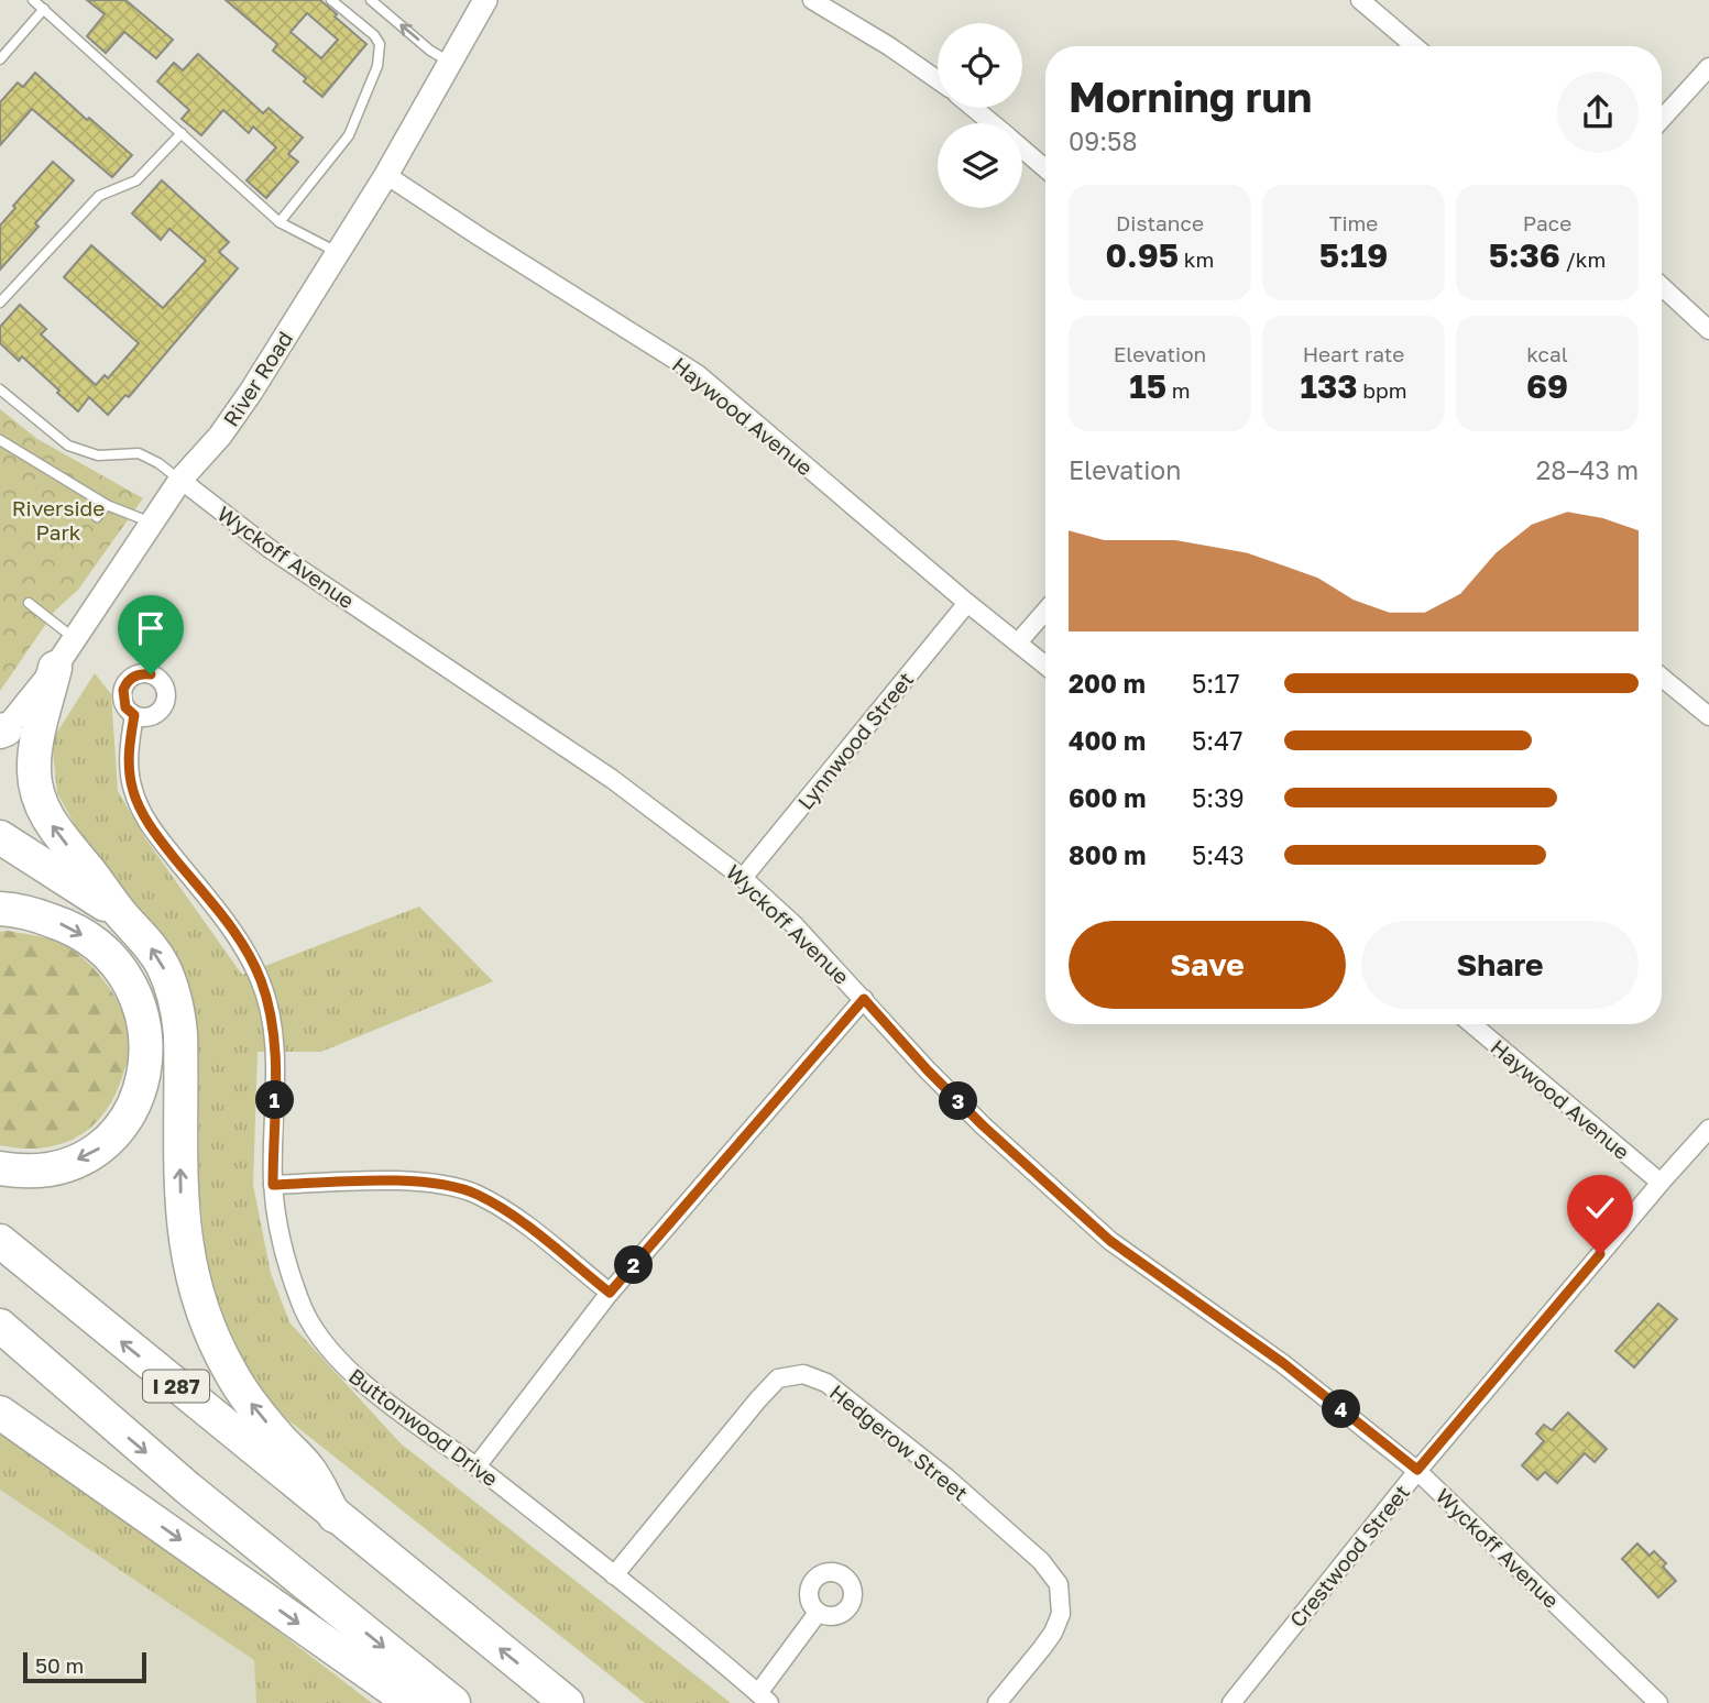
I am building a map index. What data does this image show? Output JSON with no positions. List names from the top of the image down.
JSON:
{
  "streets": {
    "highway": ["I 287"],
    "street": [
      "River Road",
      "Haywood Avenue",
      "Wyckoff Avenue",
      "Lynnwood Street",
      "Buttonwood Drive",
      "Hedgerow Street",
      "Crestwood Street"
    ]
  },
  "crossings": [
    ["River Road", "Haywood Avenue"],
    ["River Road", "Wyckoff Avenue"],
    ["Haywood Avenue", "Lynnwood Street"],
    ["Haywood Avenue", "Crestwood Street"],
    ["Wyckoff Avenue", "Lynnwood Street"],
    ["Wyckoff Avenue", "Crestwood Street"],
    ["Buttonwood Drive", "Hedgerow Street"]
  ],
  "parks": ["Riverside Park"],
  "scale_bar": "50 m",
  "page": {
    "heading": ["Morning run", "09:58"],
    "stats": [
      ["Distance", "0.95 km"],
      ["Time", "5:19"],
      ["Pace", "5:36 /km"],
      ["Elevation", "15 m"],
      ["Heart rate", "133 bpm"],
      ["kcal", "69"]
    ],
    "chart": ["Elevation", "28–43 m"],
    "list": [
      {
        "name": "200 m",
        "note": "5:17"
      },
      {
        "name": "400 m",
        "note": "5:47"
      },
      {
        "name": "600 m",
        "note": "5:39"
      },
      {
        "name": "800 m",
        "note": "5:43"
      }
    ],
    "buttons": ["Save", "Share"],
    "pins": [
      "1",
      "3",
      "2",
      "4"
    ],
    "scale": "50 m"
  }
}
